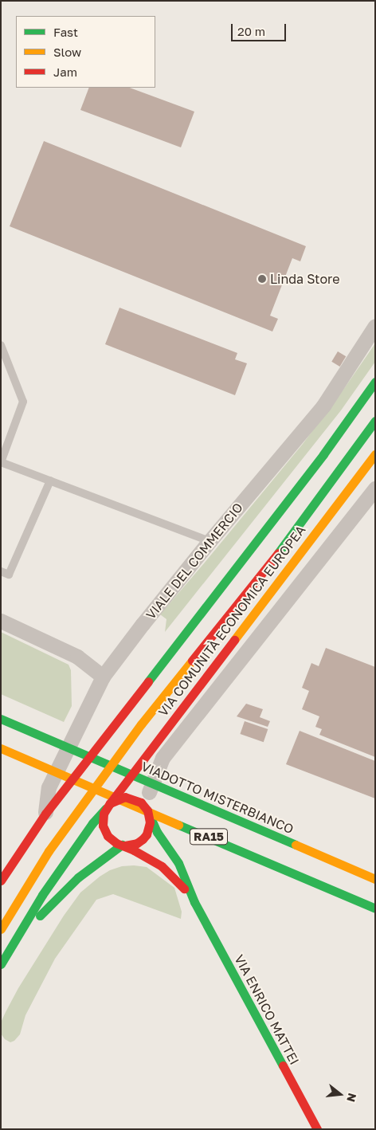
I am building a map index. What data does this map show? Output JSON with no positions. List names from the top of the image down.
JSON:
{
  "streets": {
    "main road": [
      "VIA COMUNITÀ ECONOMICA EUROPEA",
      "VIADOTTO MISTERBIANCO",
      "RA15",
      "VIA ENRICO MATTEI"
    ],
    "street": ["VIALE DEL COMMERCIO"]
  },
  "places": ["Linda Store"],
  "legend": ["Fast", "Slow", "Jam"],
  "scale_bar": "20 m",
  "north": "right"
}
